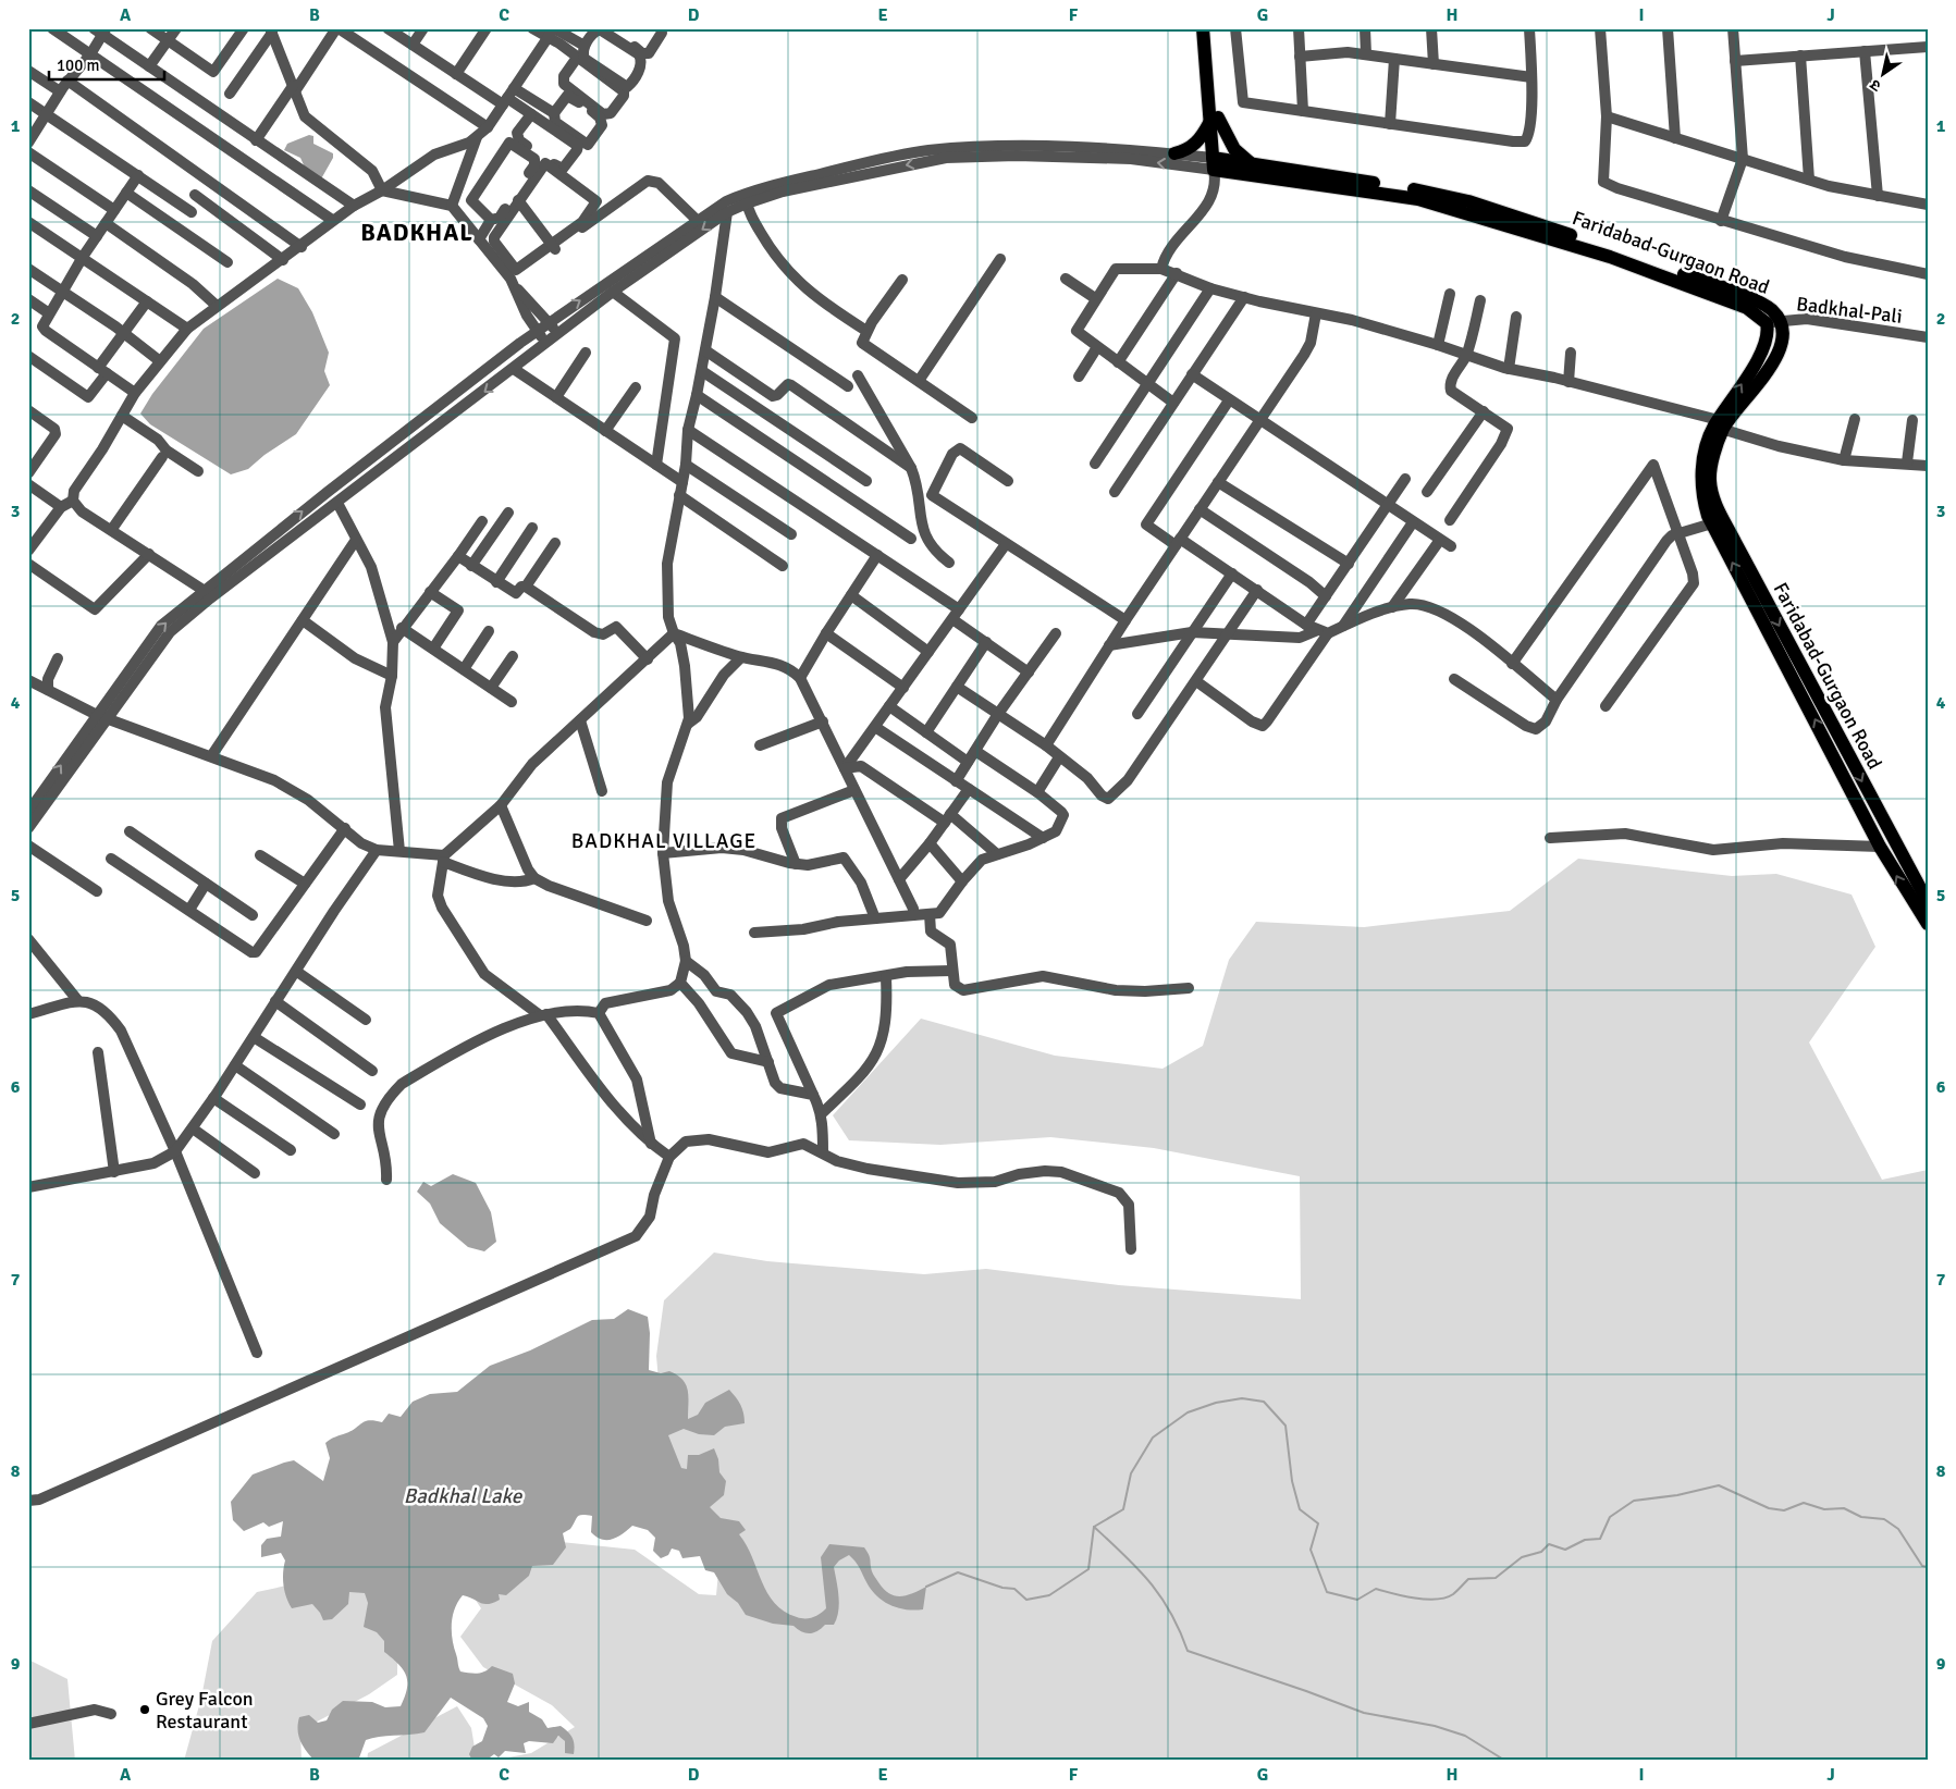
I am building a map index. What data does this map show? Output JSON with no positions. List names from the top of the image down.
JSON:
{
  "streets": {
    "main road": ["Faridabad-Gurgaon Road"],
    "street": ["Badkhal-Pali"]
  },
  "crossings": [
    ["Faridabad-Gurgaon Road", "Badkhal-Pali"]
  ],
  "districts": ["BADKHAL", "BADKHAL VILLAGE"],
  "water": ["Badkhal Lake"],
  "places": ["Grey Falcon Restaurant"],
  "scale_bar": "100 m",
  "north": "bottom left",
  "grid": {
    "columns": [
      "A",
      "B",
      "C",
      "D",
      "E",
      "F",
      "G",
      "H",
      "I",
      "J"
    ],
    "rows": [
      "1",
      "2",
      "3",
      "4",
      "5",
      "6",
      "7",
      "8",
      "9"
    ]
  }
}
